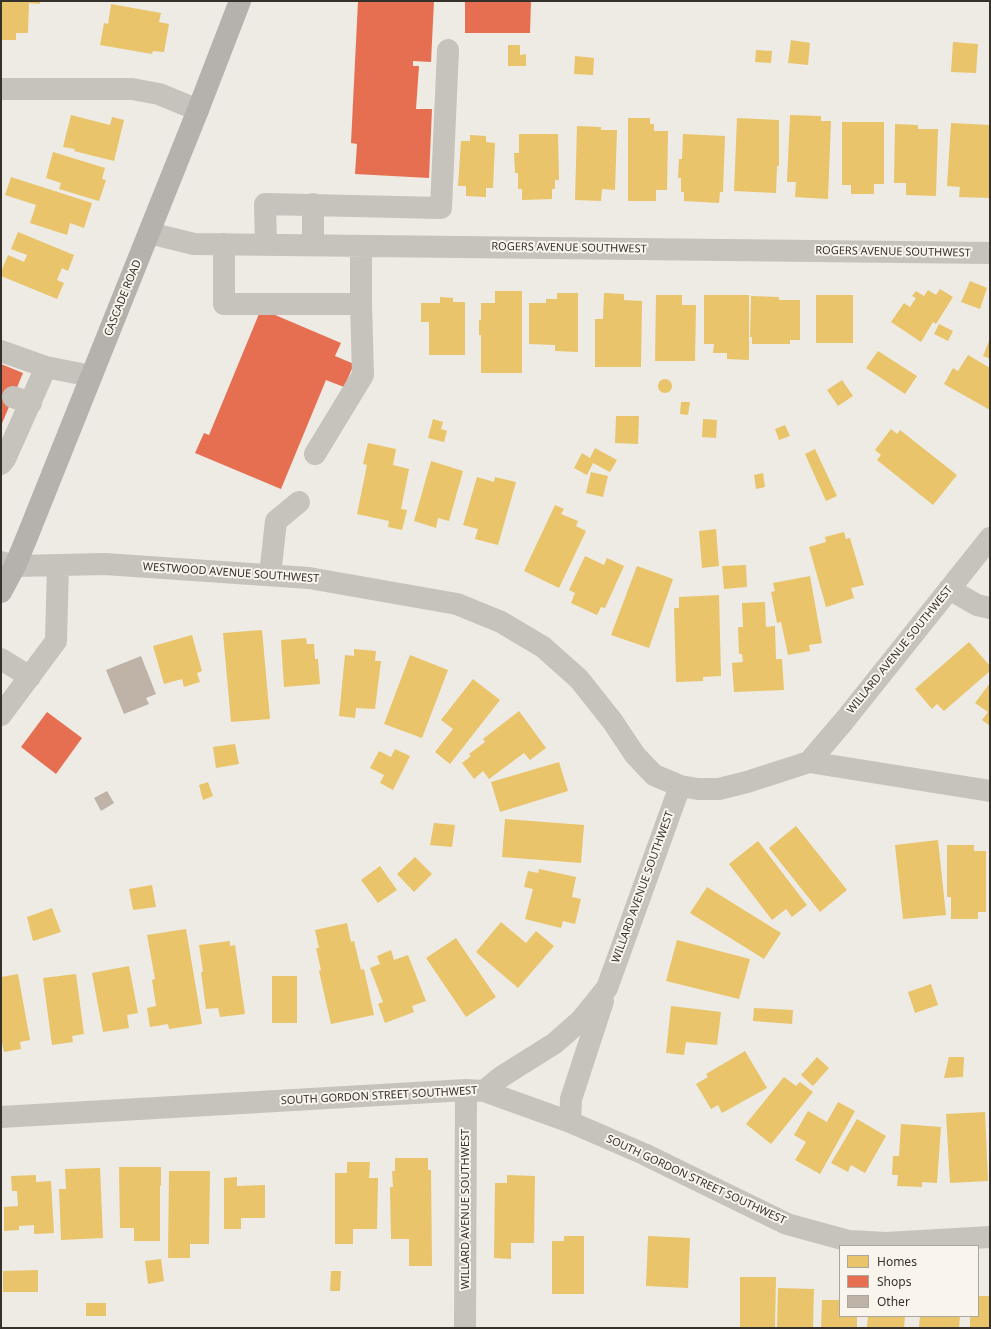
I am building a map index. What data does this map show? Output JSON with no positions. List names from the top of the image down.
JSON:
{
  "streets": {
    "main road": ["CASCADE ROAD"],
    "street": [
      "ROGERS AVENUE SOUTHWEST",
      "WESTWOOD AVENUE SOUTHWEST",
      "WILLARD AVENUE SOUTHWEST",
      "SOUTH GORDON STREET SOUTHWEST"
    ]
  },
  "crossings": [
    ["ROGERS AVENUE SOUTHWEST", "CASCADE ROAD"],
    ["CASCADE ROAD", "WESTWOOD AVENUE SOUTHWEST"],
    ["WESTWOOD AVENUE SOUTHWEST", "WILLARD AVENUE SOUTHWEST"],
    ["WILLARD AVENUE SOUTHWEST", "SOUTH GORDON STREET SOUTHWEST"]
  ],
  "legend": ["Homes", "Shops", "Other"]
}
